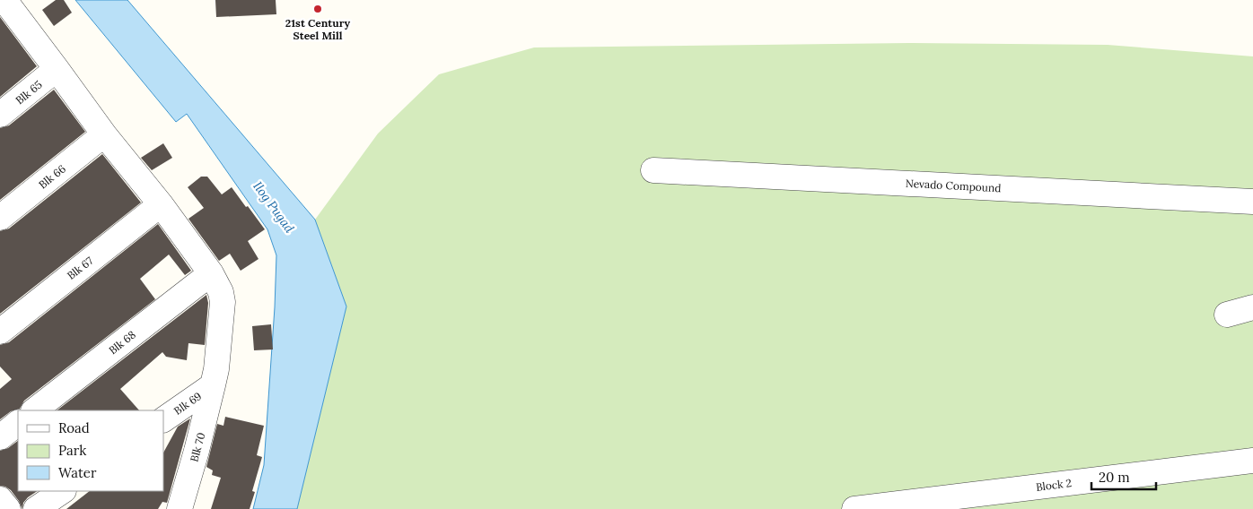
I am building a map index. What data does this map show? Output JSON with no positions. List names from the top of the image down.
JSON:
{
  "streets": {
    "street": [
      "Blk 65",
      "Blk 66",
      "Nevado Compound",
      "Blk 67",
      "Blk 68",
      "Blk 69",
      "Blk 70",
      "Block 2"
    ]
  },
  "crossings": [
    ["Blk 65", "Blk 70"],
    ["Blk 66", "Blk 70"],
    ["Blk 67", "Blk 70"],
    ["Blk 68", "Blk 70"],
    ["Blk 69", "Blk 70"]
  ],
  "water": ["Ilog Pugad"],
  "places": ["21st Century Steel Mill"],
  "legend": ["Road", "Park", "Water"],
  "scale_bar": "20 m"
}
